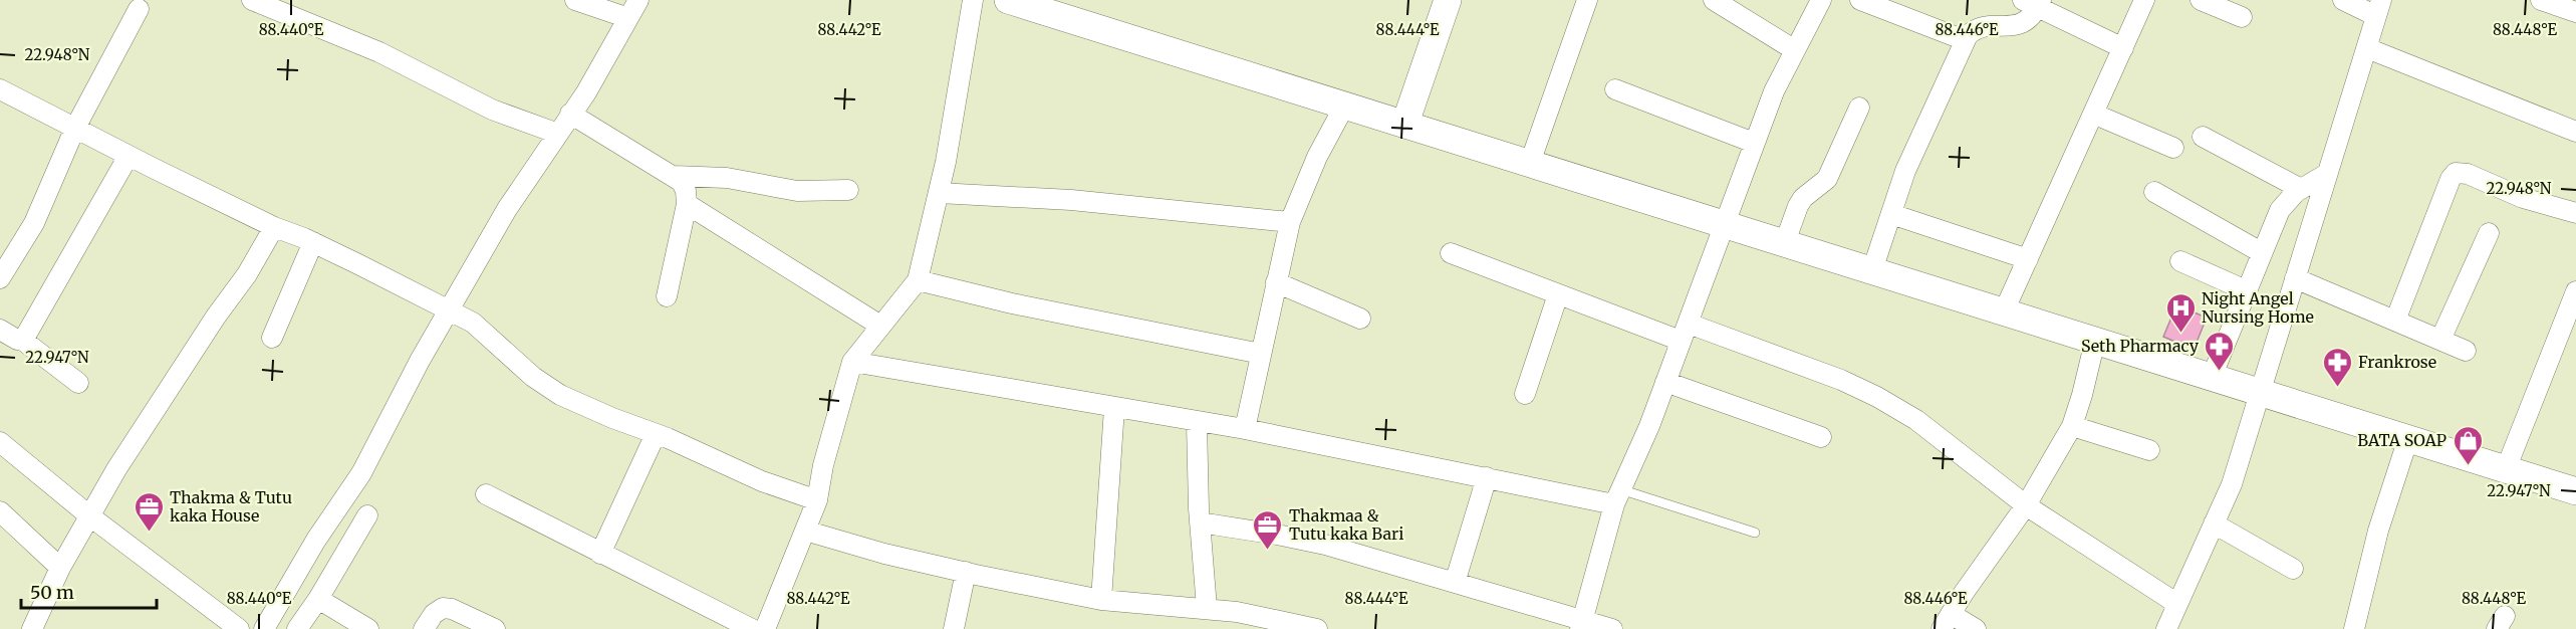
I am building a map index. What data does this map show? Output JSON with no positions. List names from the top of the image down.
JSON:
{
  "places": {
    "hospital": ["Night Angel Nursing Home"],
    "pharmacy": ["Seth Pharmacy", "Frankrose"],
    "shop": ["BATA SOAP"],
    "office": ["Thakma & Tutu kaka House", "Thakmaa & Tutu kaka Bari"]
  },
  "scale_bar": "50 m",
  "coordinates": [
    "88.440°E",
    "88.442°E",
    "88.444°E",
    "88.446°E",
    "88.448°E",
    "22.948°N",
    "22.947°N"
  ]
}
